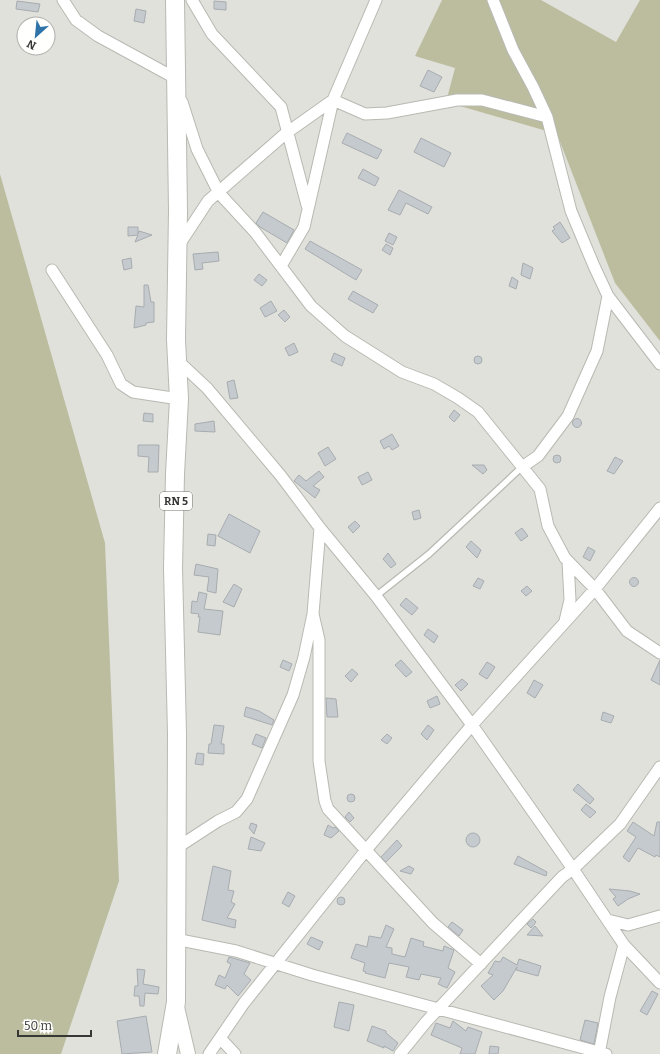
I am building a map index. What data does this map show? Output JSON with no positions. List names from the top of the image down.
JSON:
{
  "streets": {
    "main road": ["RN 5"]
  },
  "scale_bar": "50 m",
  "north": "bottom left"
}
